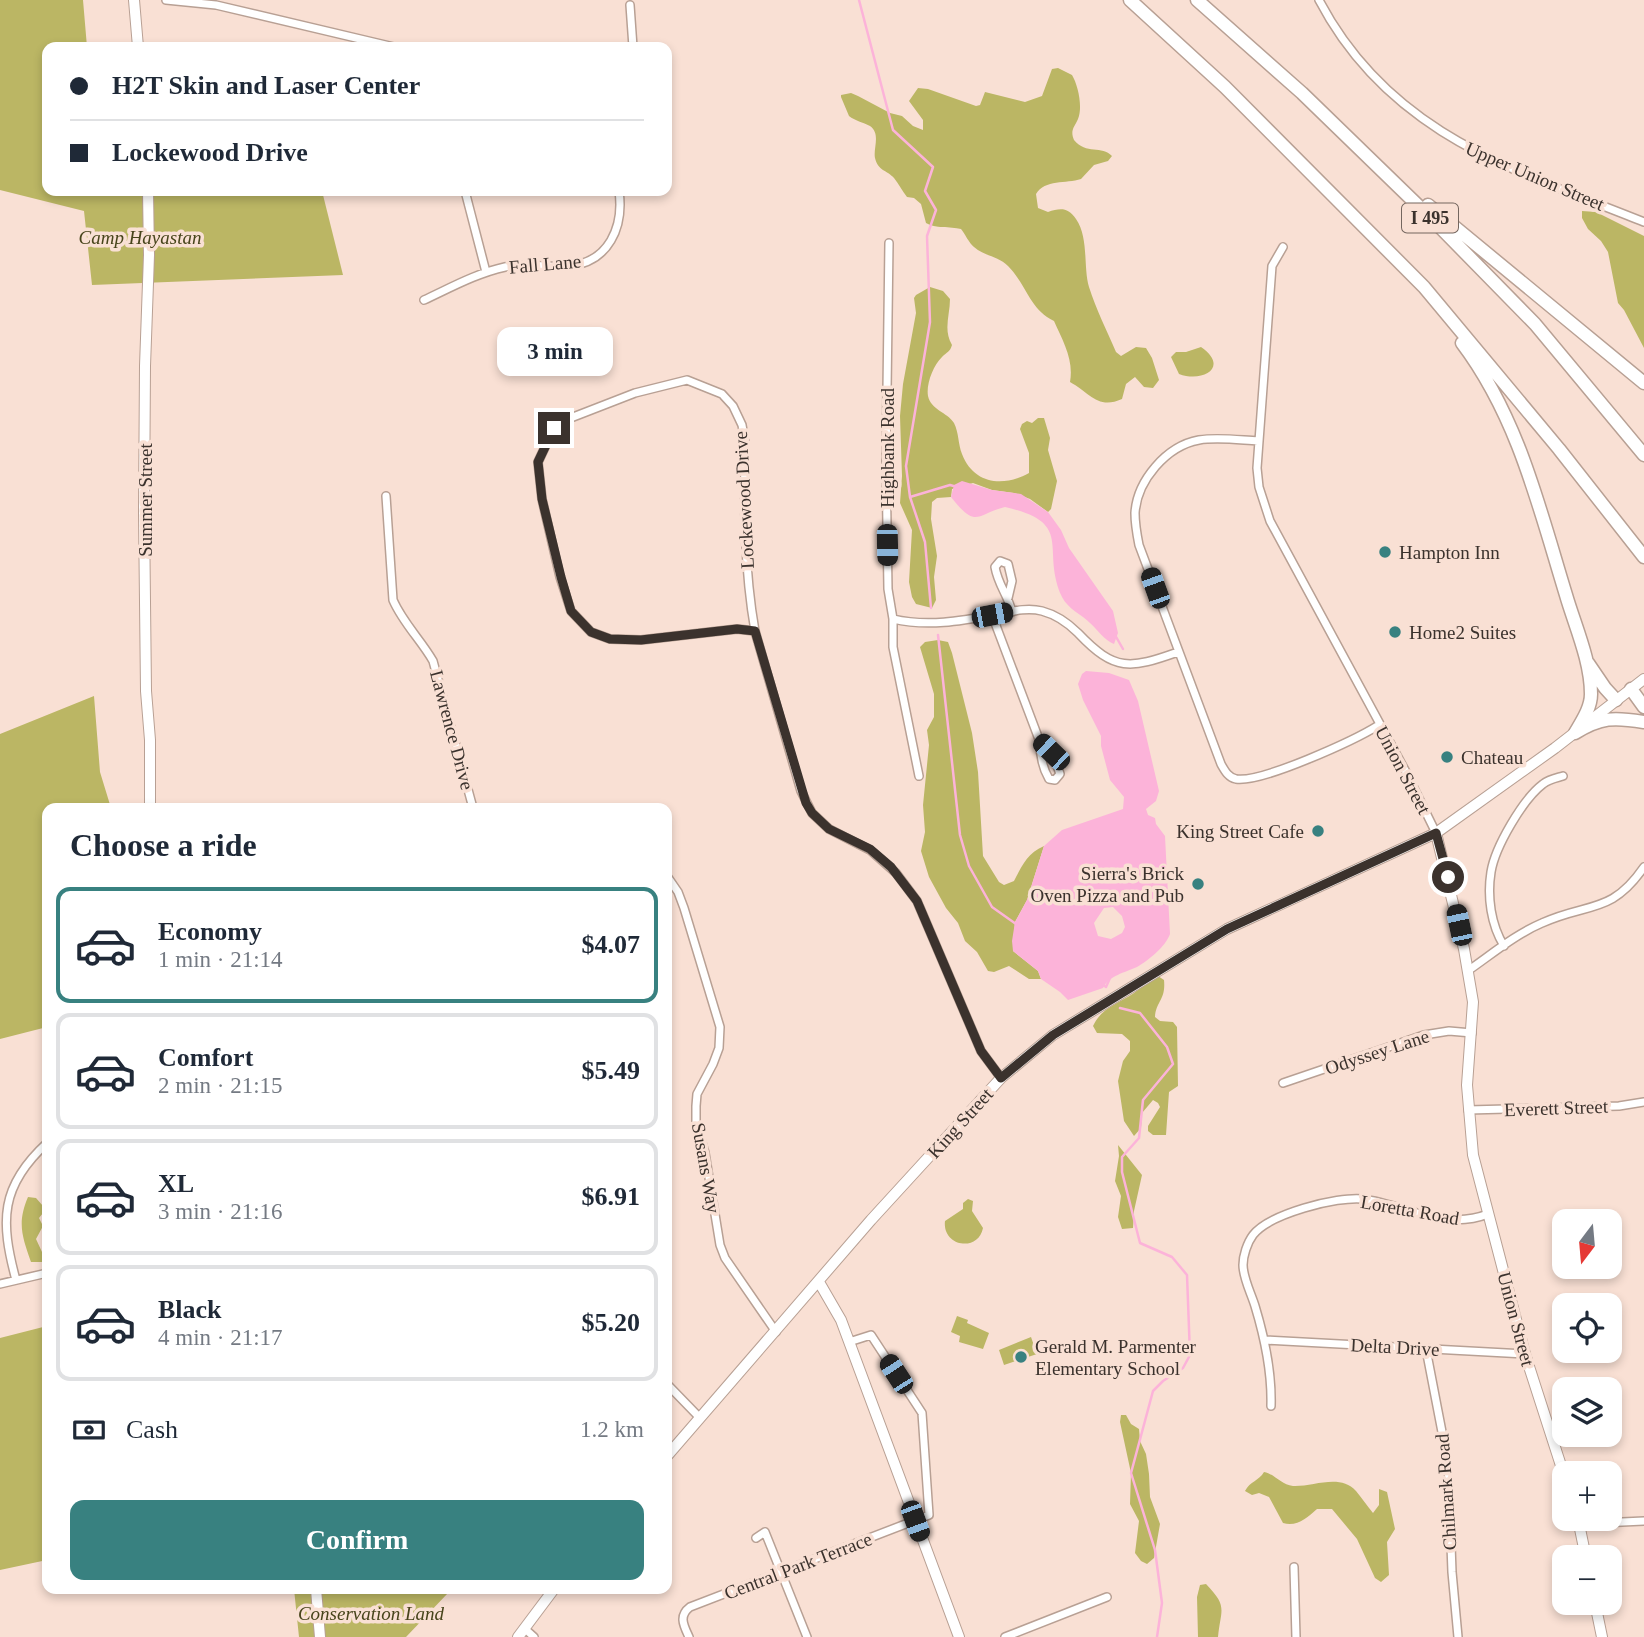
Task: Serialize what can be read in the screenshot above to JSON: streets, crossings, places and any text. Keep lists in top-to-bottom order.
{
  "streets": {
    "highway": ["I 495"],
    "main road": ["Summer Street", "Union Street", "King Street"],
    "street": [
      "Upper Union Street",
      "Fall Lane",
      "Highbank Road",
      "Lockewood Drive",
      "Lawrence Drive",
      "Odyssey Lane",
      "Everett Street",
      "Susans Way",
      "Loretta Road",
      "Delta Drive",
      "Chilmark Road",
      "Central Park Terrace"
    ]
  },
  "crossings": [
    ["Lockewood Drive", "King Street"],
    ["Union Street", "Odyssey Lane"],
    ["Union Street", "Everett Street"],
    ["Union Street", "King Street"],
    ["Union Street", "Loretta Road"],
    ["Union Street", "Delta Drive"],
    ["King Street", "Susans Way"],
    ["Loretta Road", "Delta Drive"],
    ["Delta Drive", "Chilmark Road"]
  ],
  "parks": ["Camp Hayastan", "Conservation Land"],
  "places": [
    "Hampton Inn",
    "Home2 Suites",
    "Chateau",
    "King Street Cafe",
    "Sierra's Brick Oven Pizza and Pub",
    "Gerald M. Parmenter Elementary School"
  ],
  "north": "bottom",
  "page": {
    "banner": ["H2T Skin and Laser Center", "Lockewood Drive"],
    "bubble": "3 min",
    "heading": "Choose a ride",
    "list": [
      {
        "name": "Economy",
        "note": "1 min · 21:14",
        "value": "$4.07"
      },
      {
        "name": "Comfort",
        "note": "2 min · 21:15",
        "value": "$5.49"
      },
      {
        "name": "XL",
        "note": "3 min · 21:16",
        "value": "$6.91"
      },
      {
        "name": "Black",
        "note": "4 min · 21:17",
        "value": "$5.20"
      }
    ],
    "map_buttons": ["+", "−"],
    "pay": ["Cash", "1.2 km"],
    "buttons": "Confirm"
  }
}
